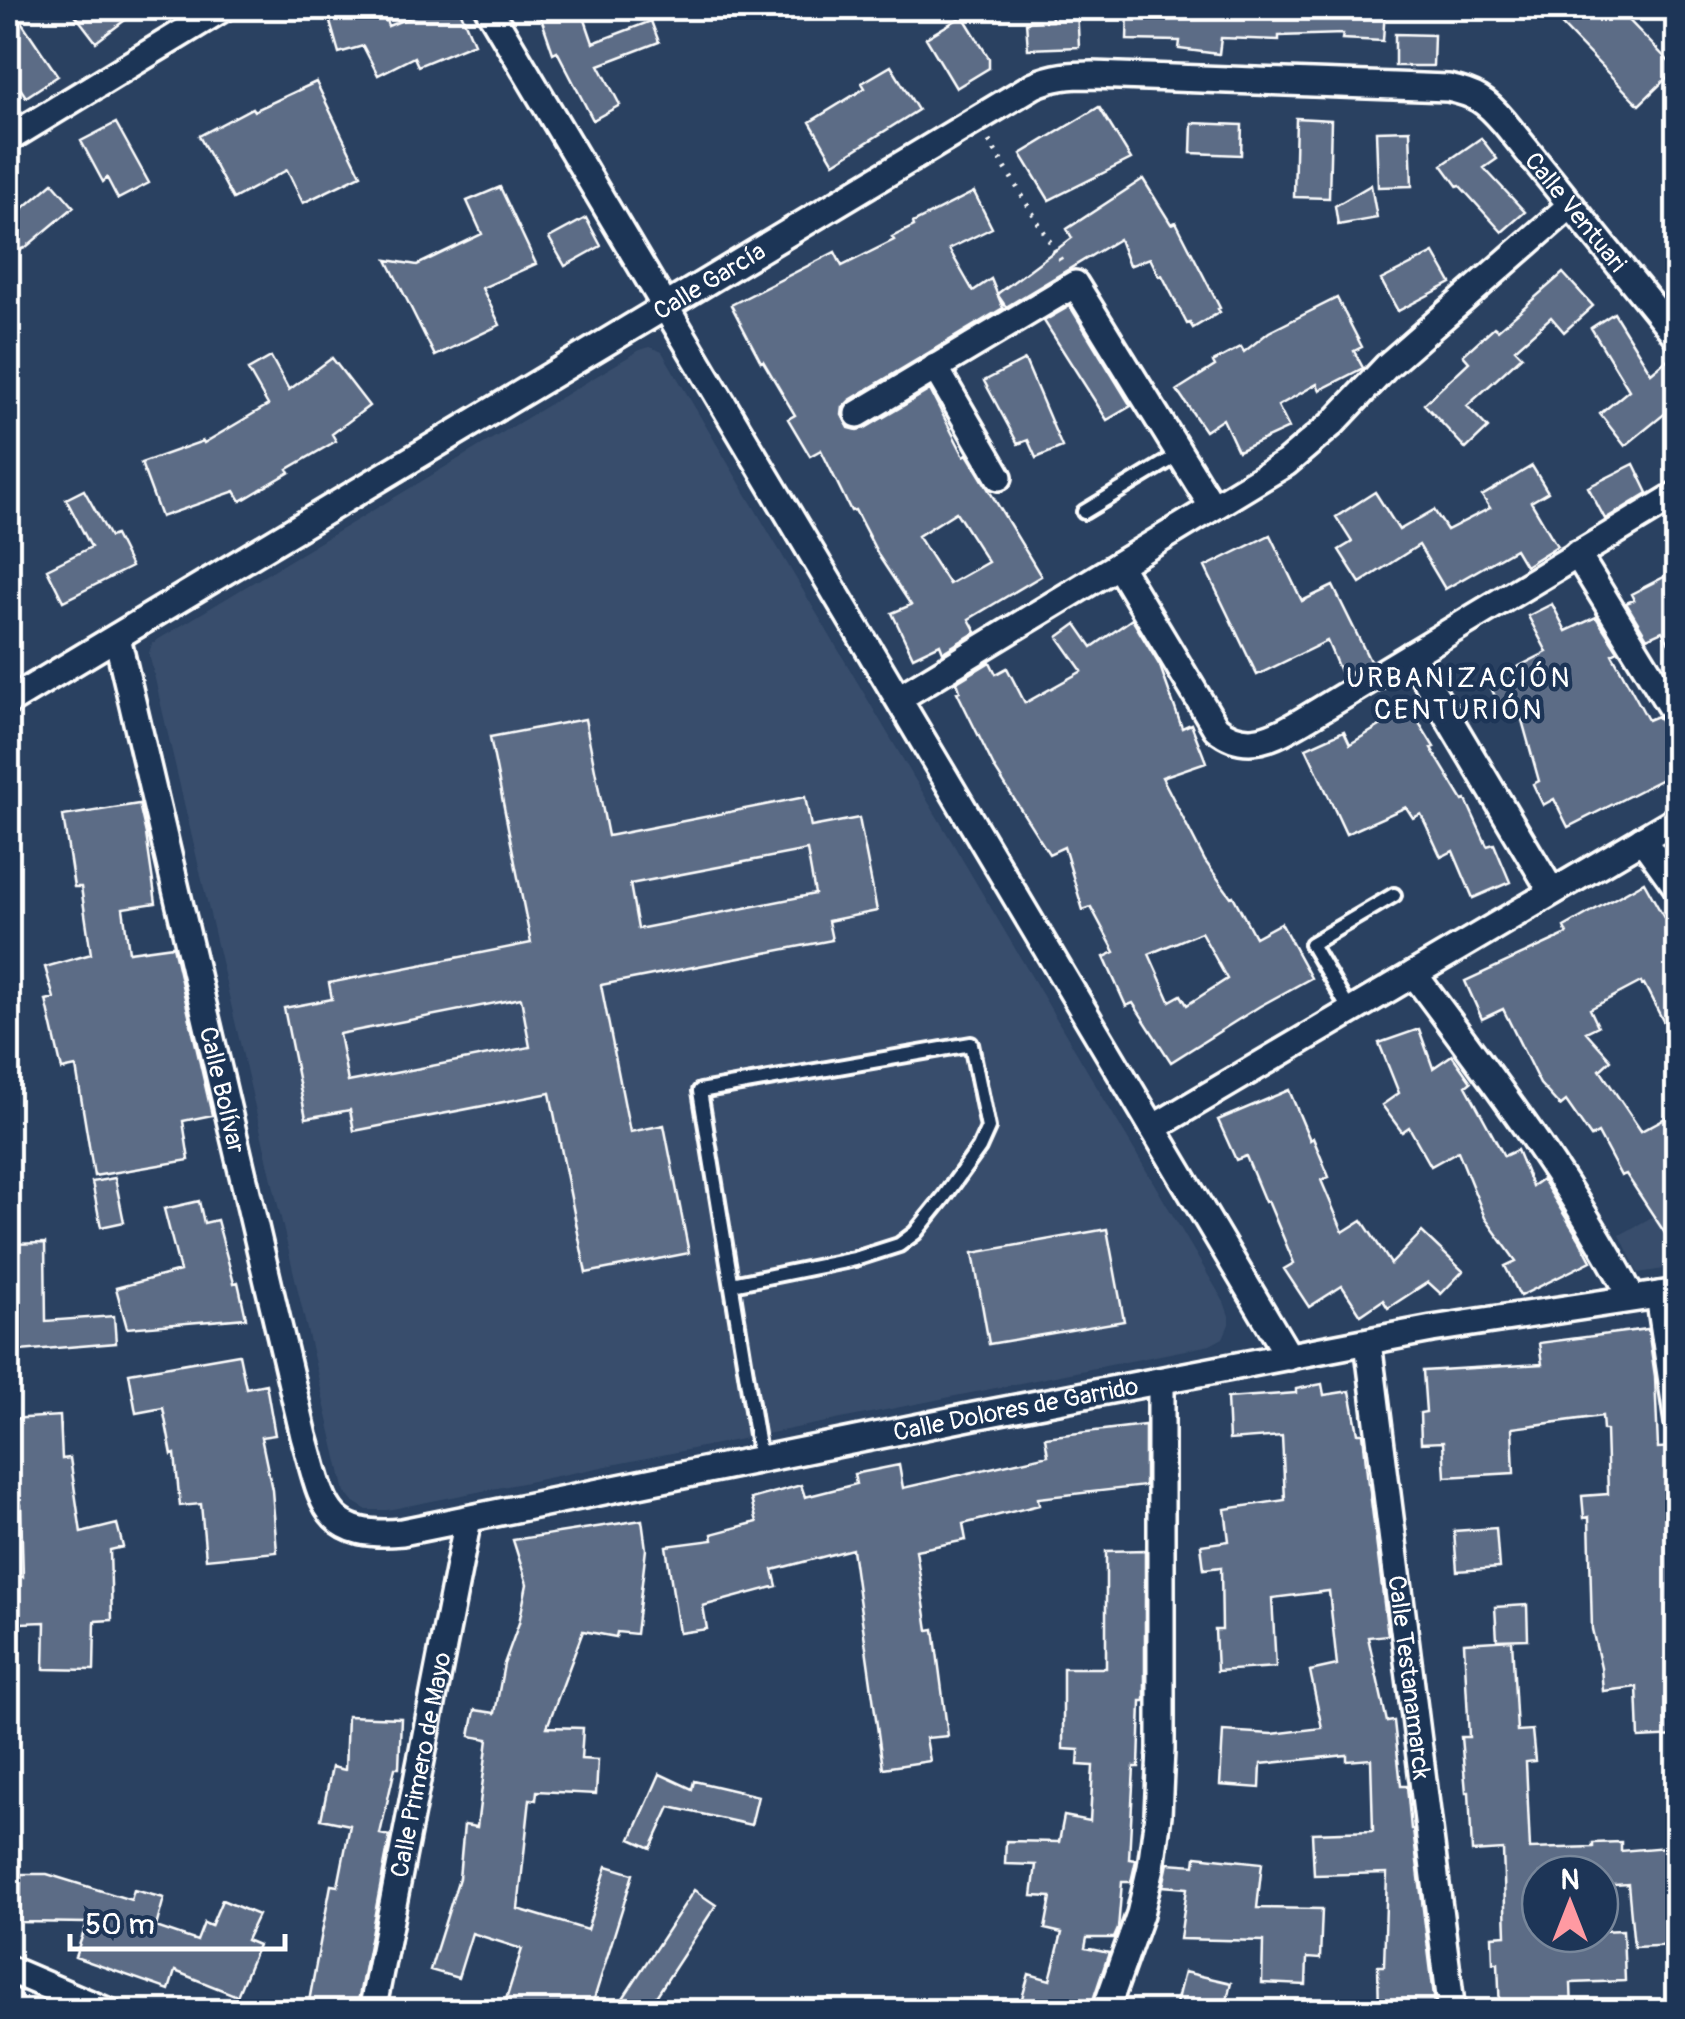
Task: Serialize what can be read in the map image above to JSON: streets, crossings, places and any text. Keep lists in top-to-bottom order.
{
  "streets": {
    "street": [
      "Calle Ventuari",
      "Calle García",
      "Calle Bolívar",
      "Calle Dolores de Garrido",
      "Calle Testanamarck",
      "Calle Primero de Mayo"
    ]
  },
  "crossings": [
    ["Calle Ventuari", "Calle García"],
    ["Calle García", "Calle Bolívar"],
    ["Calle Bolívar", "Calle Dolores de Garrido"],
    ["Calle Dolores de Garrido", "Calle Testanamarck"],
    ["Calle Dolores de Garrido", "Calle Primero de Mayo"]
  ],
  "districts": ["URBANIZACIÓN CENTURIÓN"],
  "scale_bar": "50 m",
  "north": "top"
}
